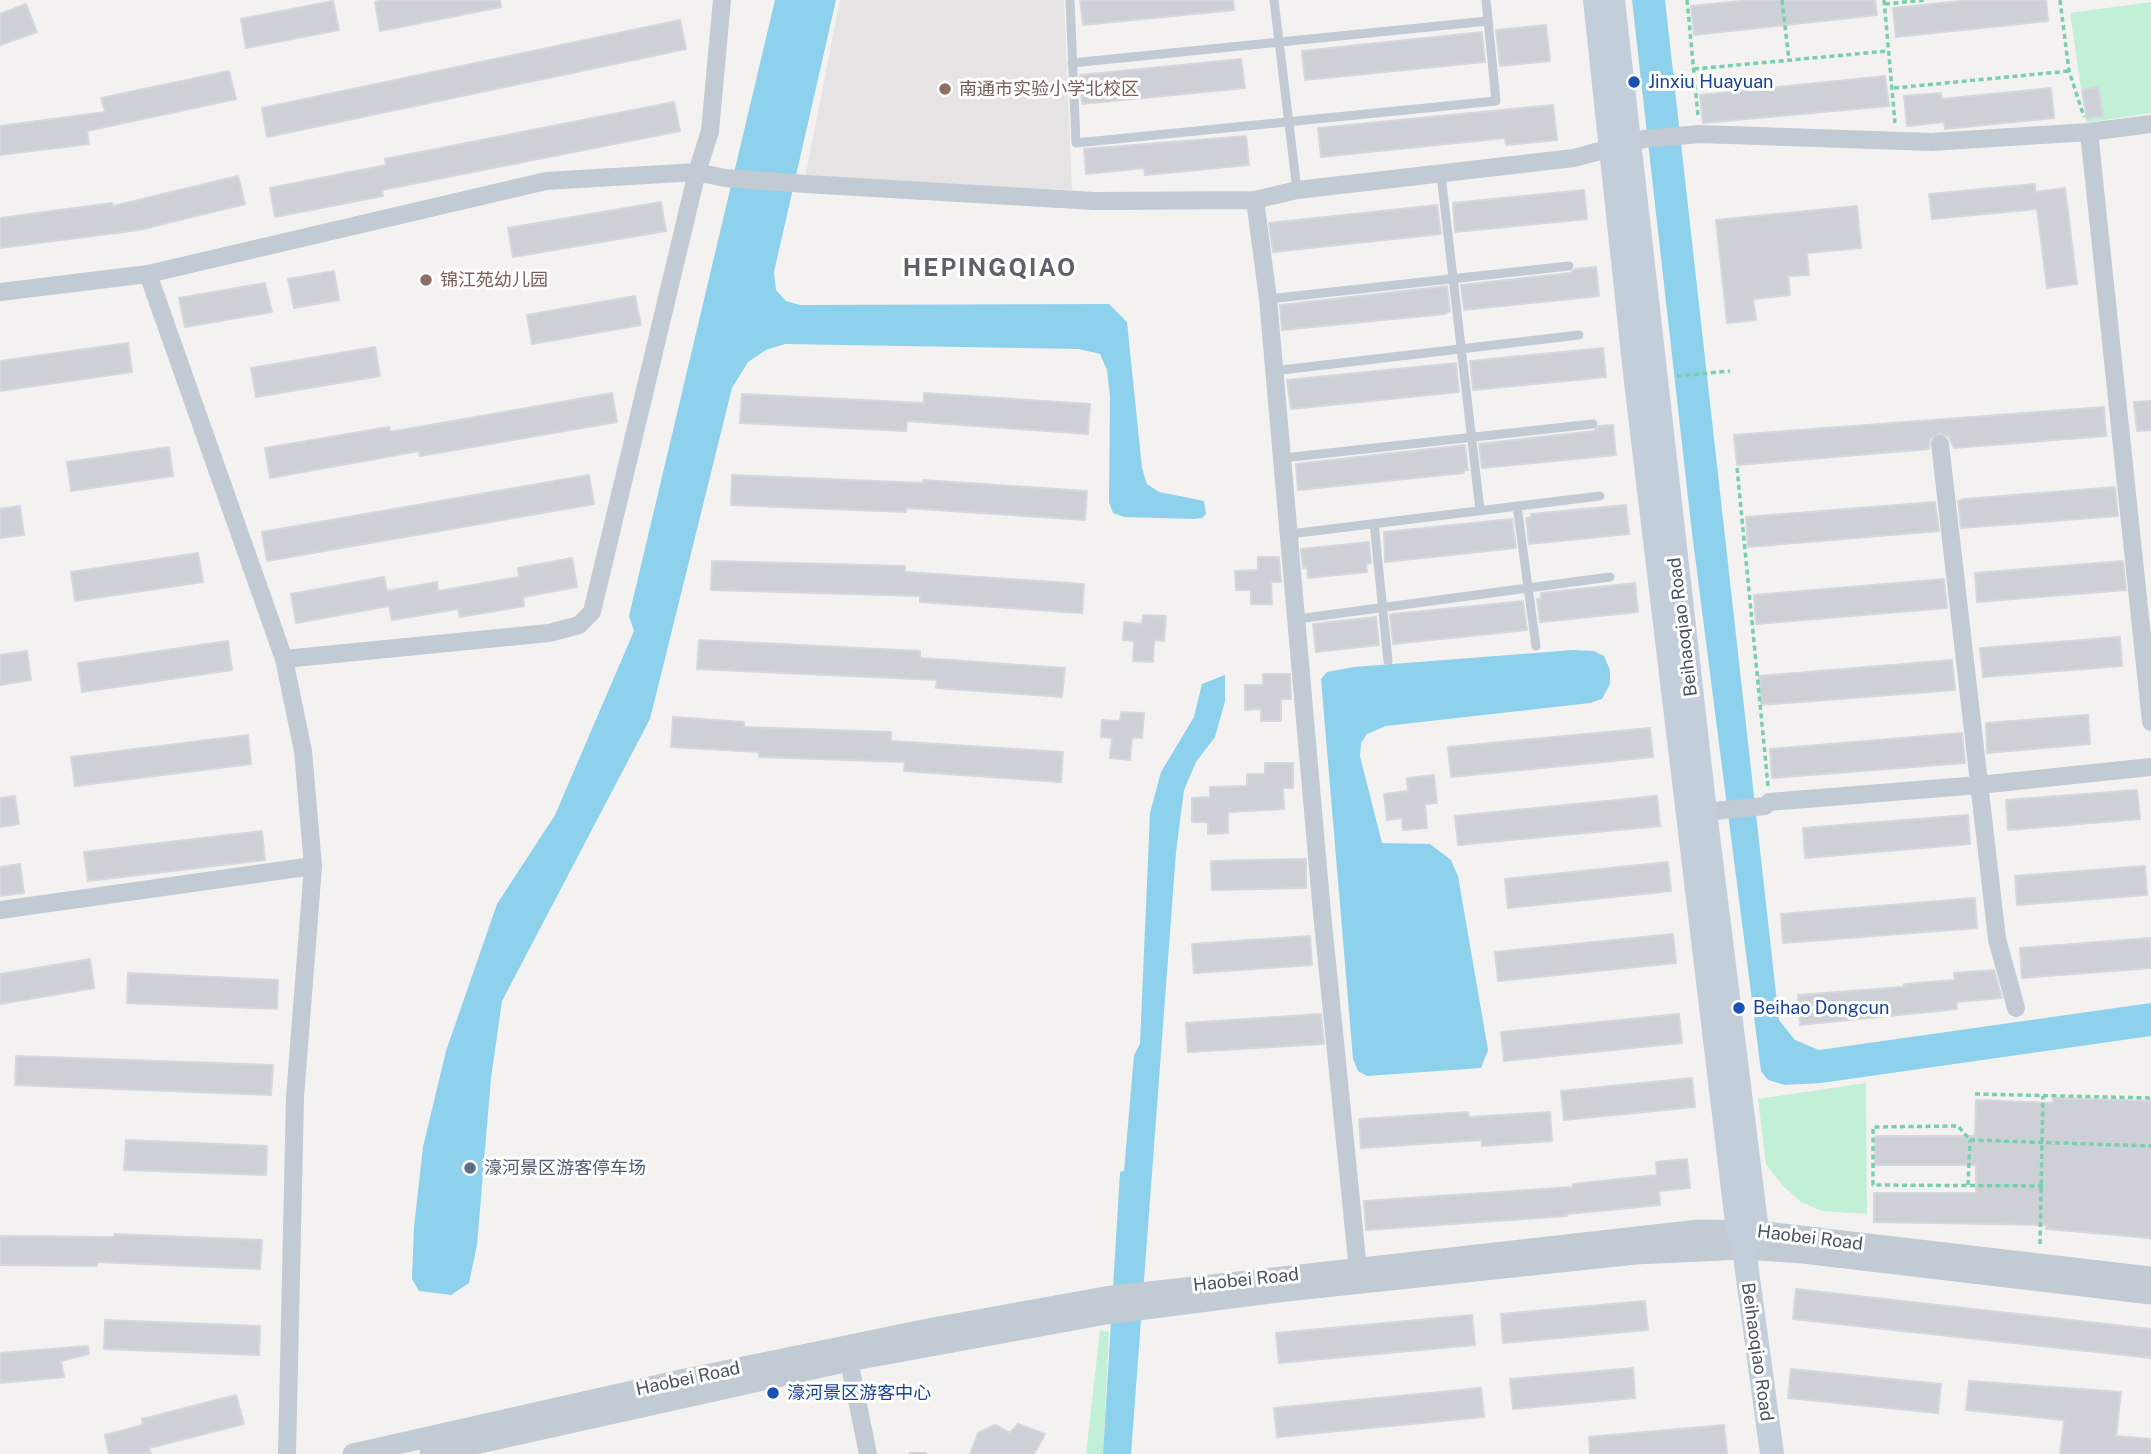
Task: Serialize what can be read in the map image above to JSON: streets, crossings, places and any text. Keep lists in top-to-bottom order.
{
  "streets": {
    "main road": ["Beihaoqiao Road"],
    "street": ["Haobei Road"]
  },
  "crossings": [
    ["Beihaoqiao Road", "Haobei Road"]
  ],
  "districts": ["HEPINGQIAO"],
  "places": [
    "Jinxiu Huayuan",
    "南通市实验小学北校区",
    "锦江苑幼儿园",
    "Beihao Dongcun",
    "濠河景区游客停车场",
    "濠河景区游客中心"
  ]
}
